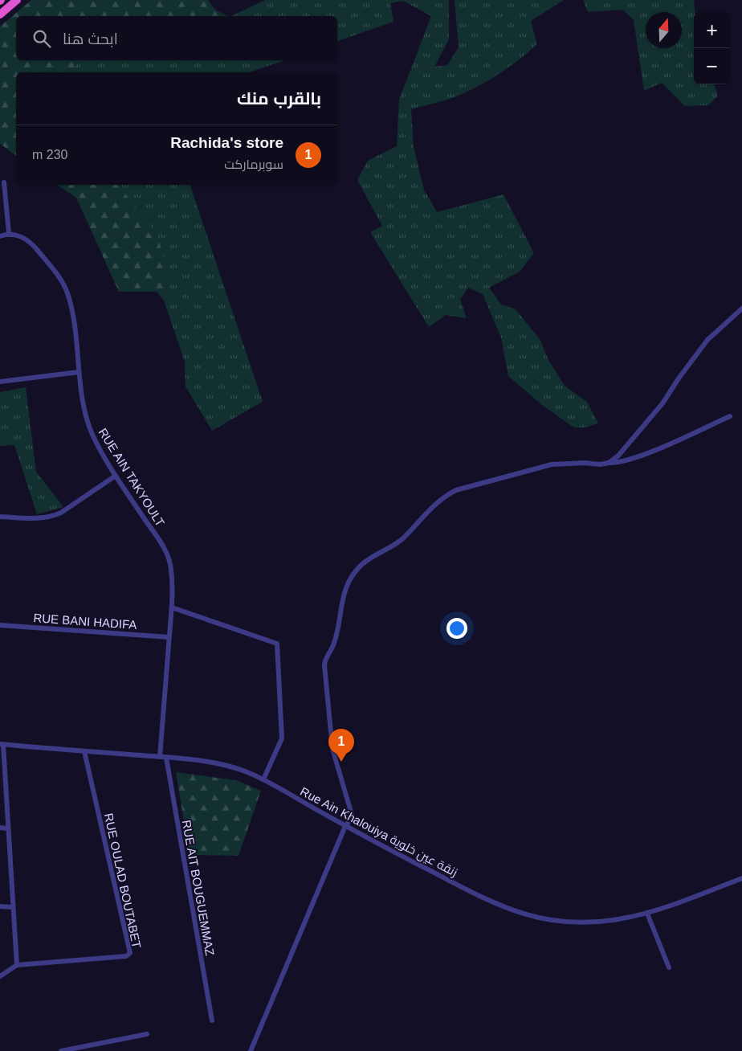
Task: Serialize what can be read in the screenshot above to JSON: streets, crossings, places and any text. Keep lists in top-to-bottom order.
{
  "streets": {
    "street": [
      "RUE AIN TAKYOULT",
      "RUE BANI HADIFA",
      "Rue Ain Khalouiya زنقة عين خلوية",
      "RUE OULAD BOUTABET",
      "RUE AIT BOUGUEMMAZ"
    ]
  },
  "crossings": [
    ["RUE AIN TAKYOULT", "RUE BANI HADIFA"],
    ["RUE AIN TAKYOULT", "Rue Ain Khalouiya زنقة عين خلوية"],
    ["RUE AIN TAKYOULT", "RUE AIT BOUGUEMMAZ"],
    ["Rue Ain Khalouiya زنقة عين خلوية", "RUE OULAD BOUTABET"],
    ["Rue Ain Khalouiya زنقة عين خلوية", "RUE AIT BOUGUEMMAZ"]
  ],
  "north": "top",
  "page": {
    "map_buttons": ["+", "−"],
    "search": "ابحث هنا",
    "heading": "بالقرب منك",
    "list": [
      {
        "mark": "1",
        "name": "Rachida's store",
        "note": "سوبرماركت",
        "value": "230 m"
      }
    ],
    "pins": "1"
  }
}
